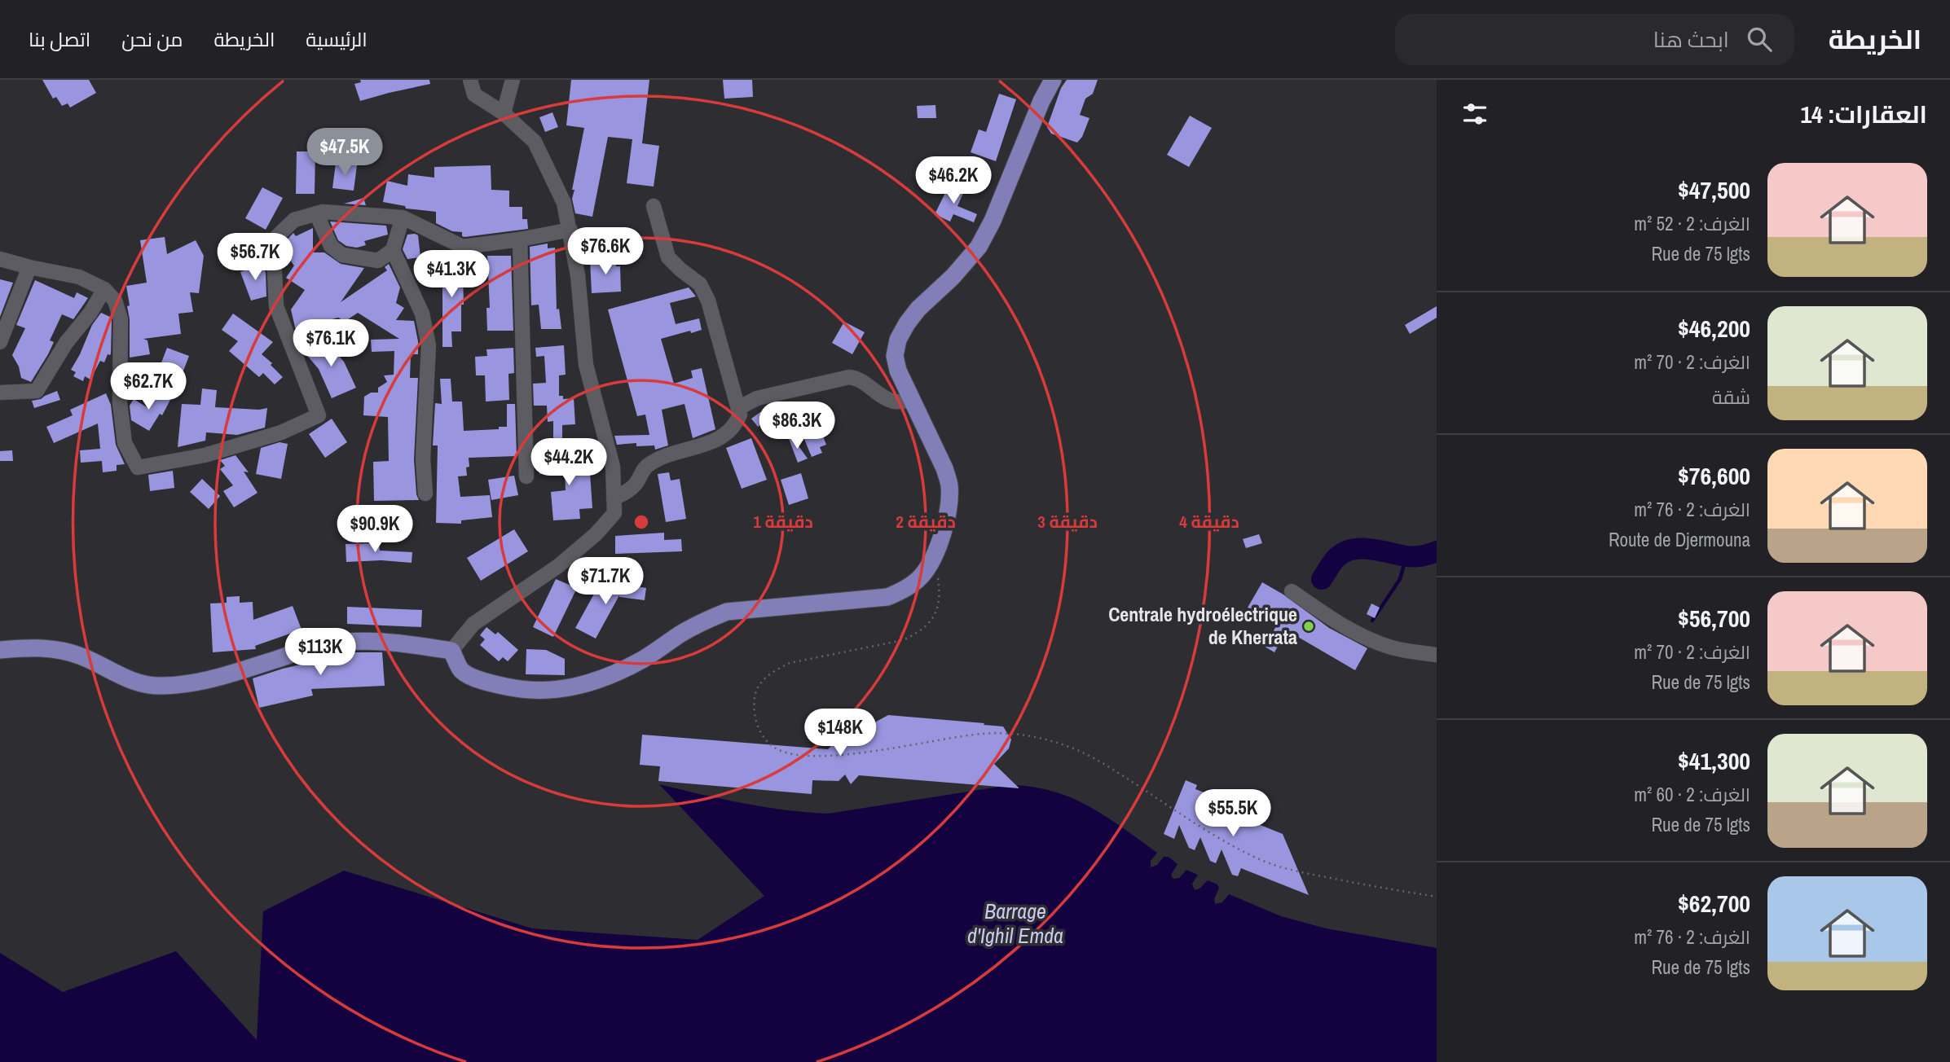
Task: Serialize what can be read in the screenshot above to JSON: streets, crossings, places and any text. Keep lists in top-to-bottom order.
{
  "water": ["Barrage d'Ighil Emda"],
  "places": ["Centrale hydroélectrique de Kherrata"],
  "page": {
    "header": "الخريطة",
    "search": "ابحث هنا",
    "nav": [
      "الرئيسية",
      "الخريطة",
      "من نحن",
      "اتصل بنا"
    ],
    "heading": "العقارات: 14",
    "price": [
      "$47.5K",
      "$46.2K",
      "$76.6K",
      "$56.7K",
      "$41.3K",
      "$76.1K",
      "$62.7K",
      "$86.3K",
      "$44.2K",
      "$90.9K",
      "$71.7K",
      "$113K",
      "$148K",
      "$55.5K"
    ],
    "list": [
      {
        "name": "$47,500",
        "note": "الغرف: 2 · 52 m² · Rue de 75 lgts"
      },
      {
        "name": "$46,200",
        "note": "الغرف: 2 · 70 m² · شقة"
      },
      {
        "name": "$76,600",
        "note": "الغرف: 2 · 76 m² · Route de Djermouna"
      },
      {
        "name": "$56,700",
        "note": "الغرف: 2 · 70 m² · Rue de 75 lgts"
      },
      {
        "name": "$41,300",
        "note": "الغرف: 2 · 60 m² · Rue de 75 lgts"
      },
      {
        "name": "$62,700",
        "note": "الغرف: 2 · 76 m² · Rue de 75 lgts"
      }
    ]
  },
  "rings": [
    "1 دقيقة",
    "2 دقيقة",
    "3 دقيقة",
    "4 دقيقة"
  ]
}
